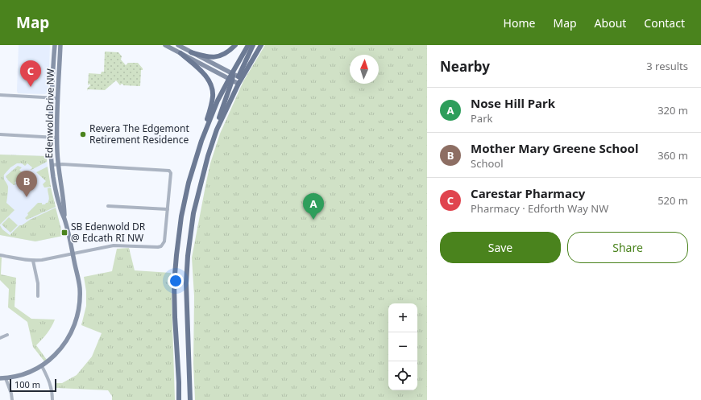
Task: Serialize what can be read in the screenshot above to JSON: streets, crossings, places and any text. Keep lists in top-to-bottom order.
{
  "streets": {
    "street": ["Edenwold Drive NW"]
  },
  "places": {
    "other": ["Revera The Edgemont Retirement Residence"],
    "transit": ["SB Edenwold DR @ Edcath RI NW"]
  },
  "scale_bar": "100 m",
  "north": "top",
  "page": {
    "header": "Map",
    "nav": [
      "Home",
      "Map",
      "About",
      "Contact"
    ],
    "heading": ["Nearby", "3 results"],
    "pins": ["C", "B", "A"],
    "list": [
      {
        "mark": "A",
        "name": "Nose Hill Park",
        "note": "Park",
        "value": "320 m"
      },
      {
        "mark": "B",
        "name": "Mother Mary Greene School",
        "note": "School",
        "value": "360 m"
      },
      {
        "mark": "C",
        "name": "Carestar Pharmacy",
        "note": "Pharmacy · Edforth Way NW",
        "value": "520 m"
      }
    ],
    "buttons": ["Save", "Share"],
    "map_buttons": ["+", "−"],
    "scale": "100 m"
  }
}
